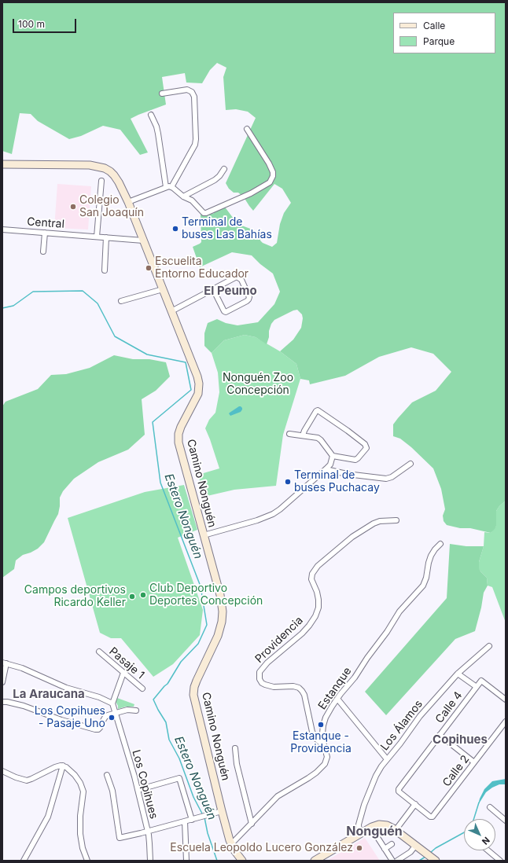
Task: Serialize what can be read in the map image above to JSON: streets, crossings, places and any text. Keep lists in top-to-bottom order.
{
  "streets": {
    "main road": ["Camino Nonguén"],
    "street": [
      "Central",
      "Providencia",
      "Pasaje 1",
      "Estanque",
      "Calle 4",
      "Los Álamos",
      "Calle 2",
      "Los Copihues"
    ]
  },
  "crossings": [
    ["Central", "Camino Nonguén"],
    ["Camino Nonguén", "Estanque"],
    ["Providencia", "Estanque"],
    ["Calle 4", "Calle 2"]
  ],
  "districts": [
    "El Peumo",
    "La Araucana",
    "Copihues",
    "Nonguén"
  ],
  "water": ["Estero Nonguén"],
  "parks": ["Nonguén Zoo Concepción"],
  "places": [
    "Colegio San Joaquín",
    "Terminal de buses Las Bahías",
    "Escuelita Entorno Educador",
    "Terminal de buses Puchacay",
    "Club Deportivo Deportes Concepción",
    "Campos deportivos Ricardo Keller",
    "Los Copihues - Pasaje Uno",
    "Estanque - Providencia",
    "Escuela Leopoldo Lucero González"
  ],
  "legend": ["Calle", "Parque"],
  "scale_bar": "100 m",
  "north": "bottom right"
}
